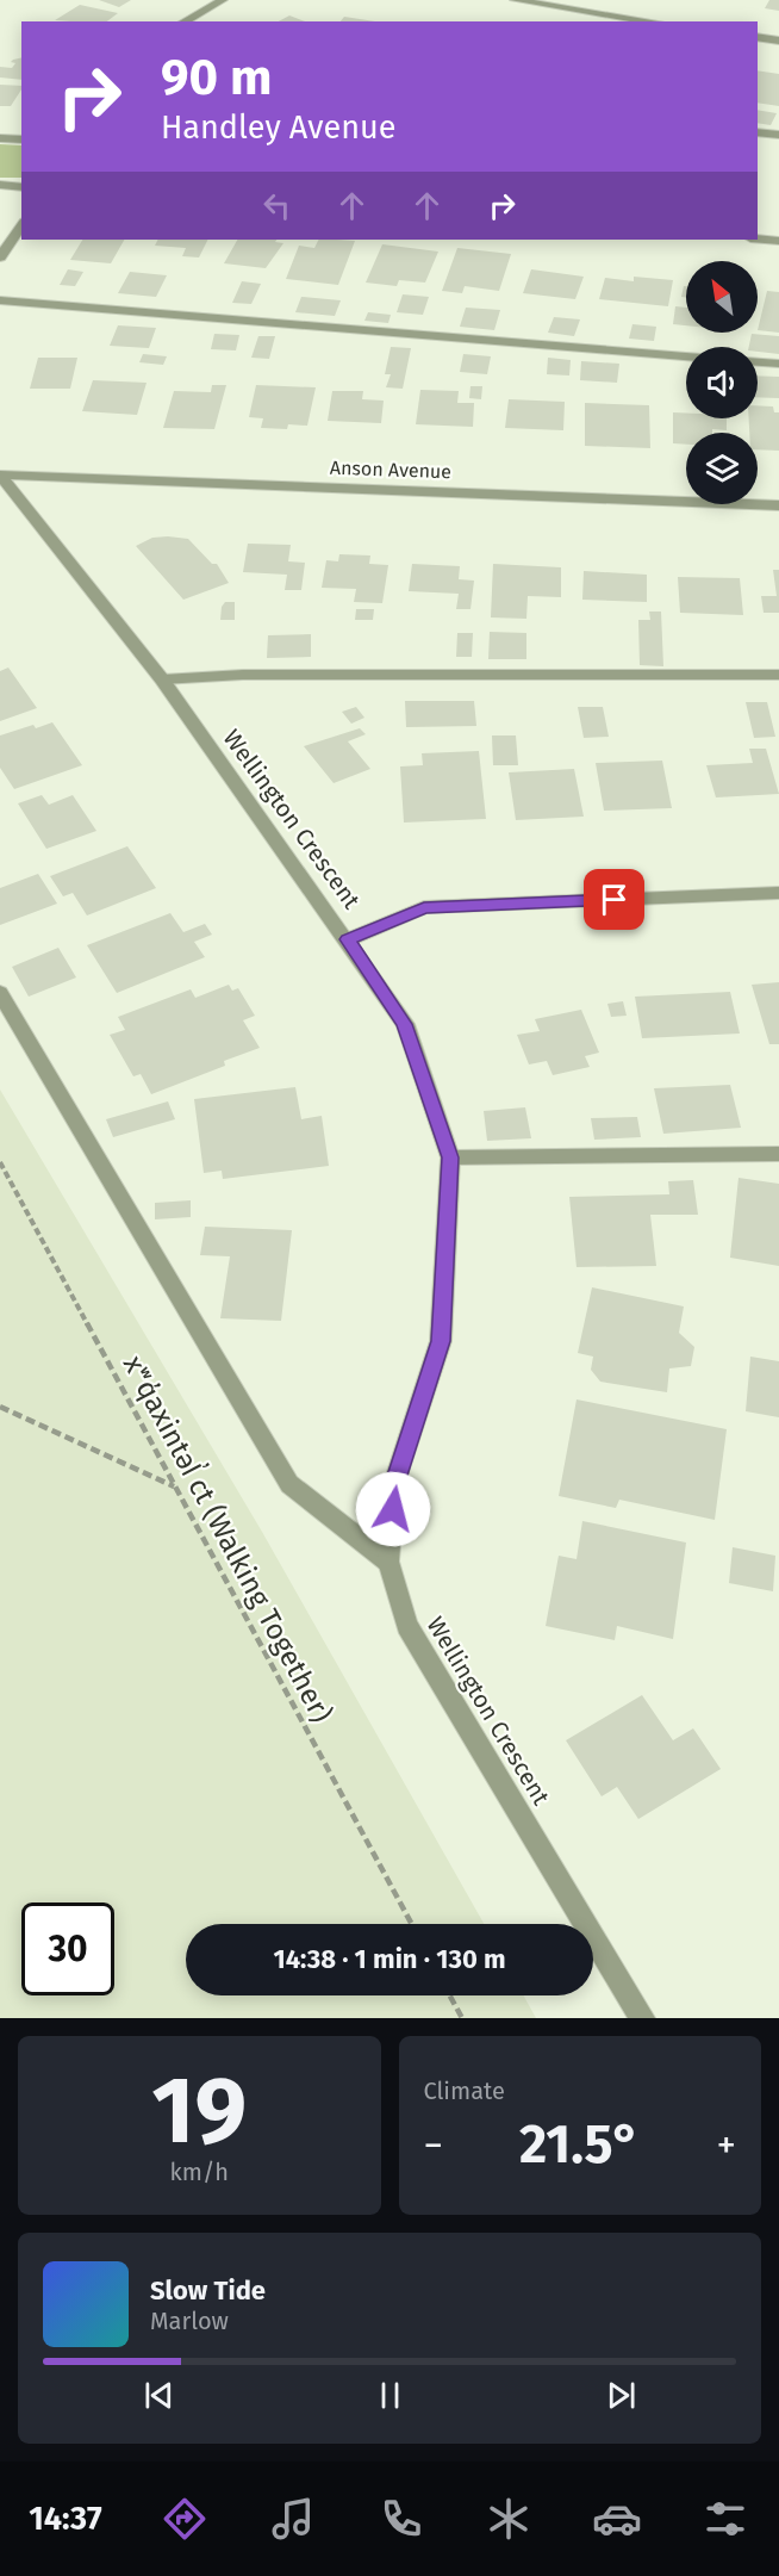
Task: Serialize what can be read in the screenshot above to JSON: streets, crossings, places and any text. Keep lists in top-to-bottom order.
{
  "streets": {
    "street": ["Anson Avenue", "Wellington Crescent"],
    "path": ["xʷq̓axintəl̕ ct (Walking Together)"]
  },
  "crossings": [
    ["Anson Avenue", "Wellington Crescent"]
  ],
  "north": "top left",
  "page": {
    "turn": ["90 m", "Handley Avenue"],
    "limit": "30",
    "trip": "14:38 · 1 min · 130 m",
    "tile": [
      ["19", "km/h"],
      "Climate"
    ],
    "heat": ["−", "21.5°", "+"],
    "song": ["Slow Tide", "Marlow"],
    "tabs": "14:37"
  }
}
